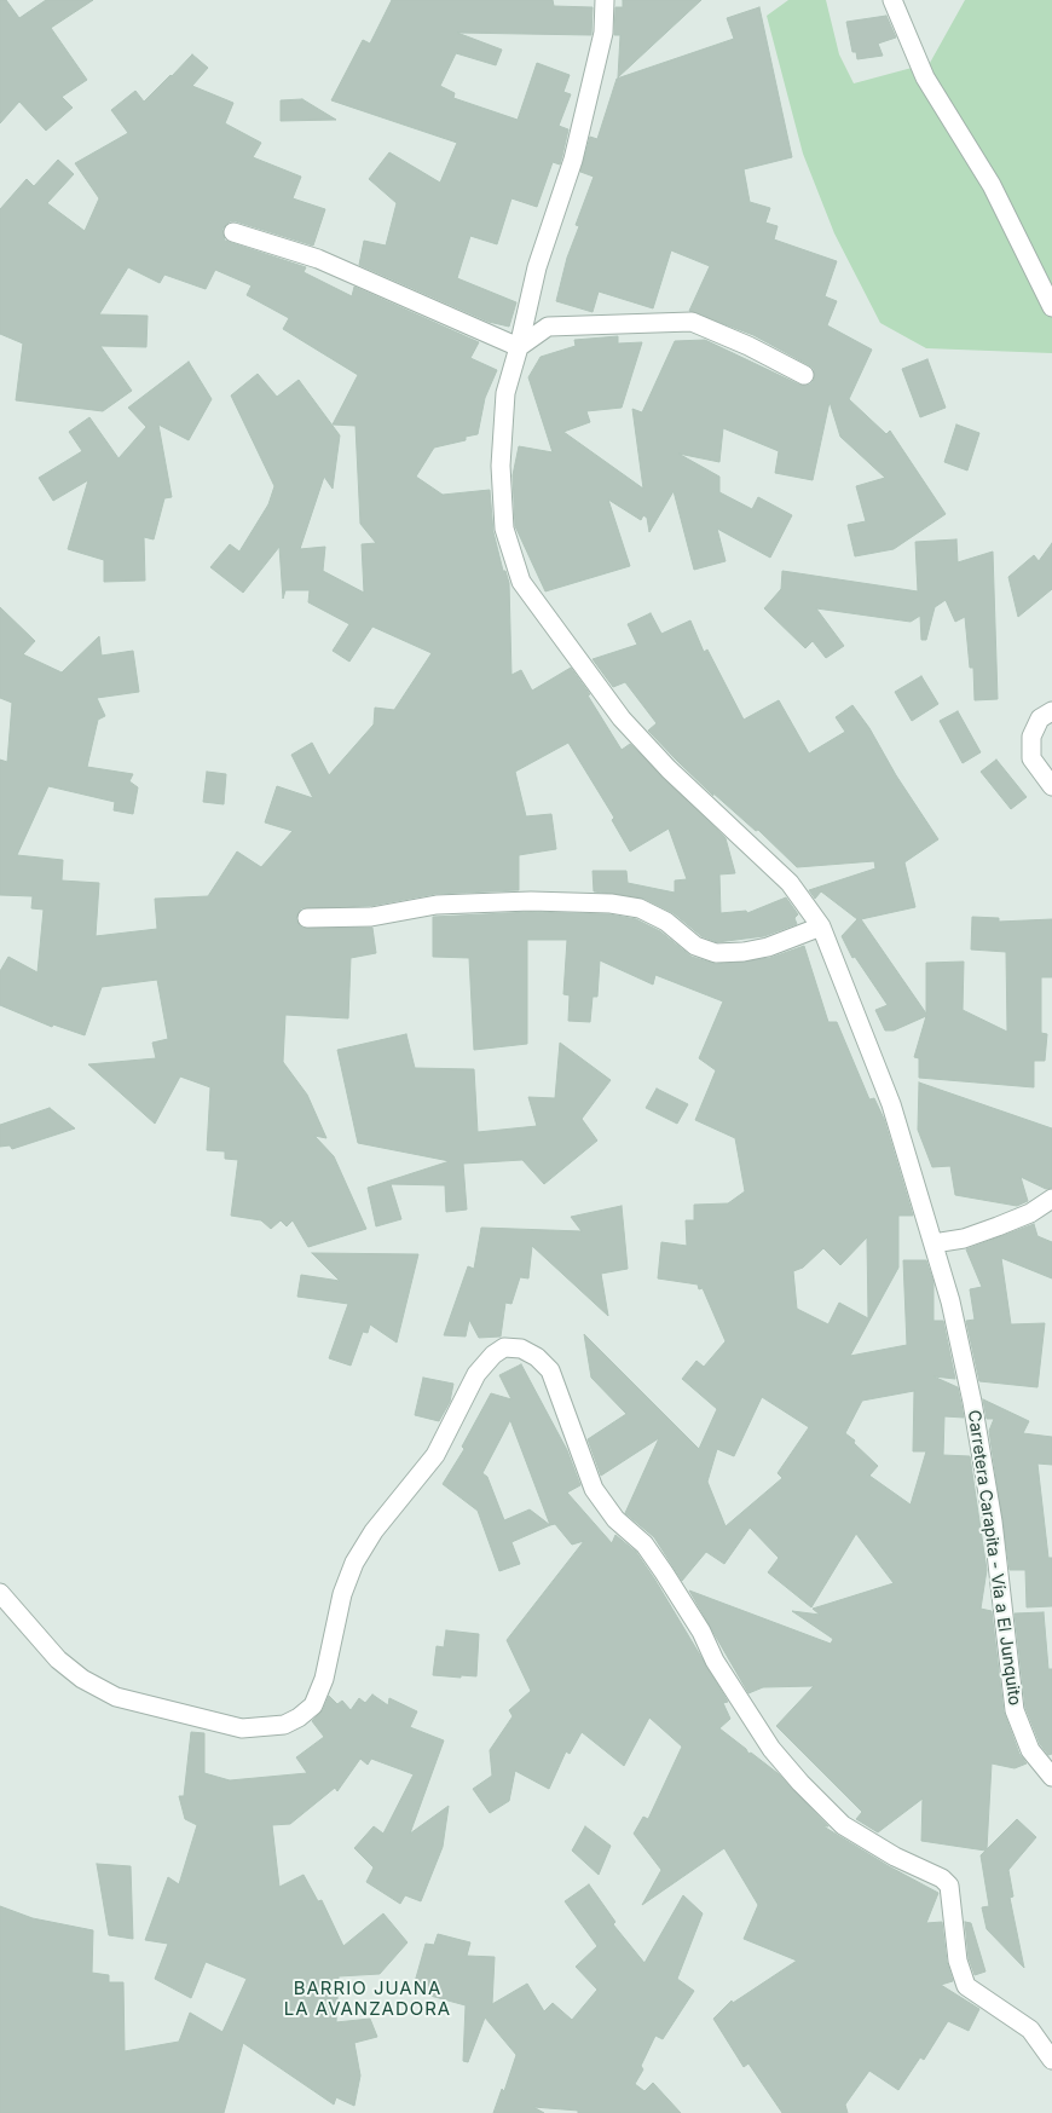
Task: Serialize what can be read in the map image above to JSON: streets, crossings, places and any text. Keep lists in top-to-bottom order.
{
  "streets": {
    "street": ["Carretera Carapita - Vía a El Junquito"]
  },
  "districts": ["BARRIO JUANA LA AVANZADORA"]
}
